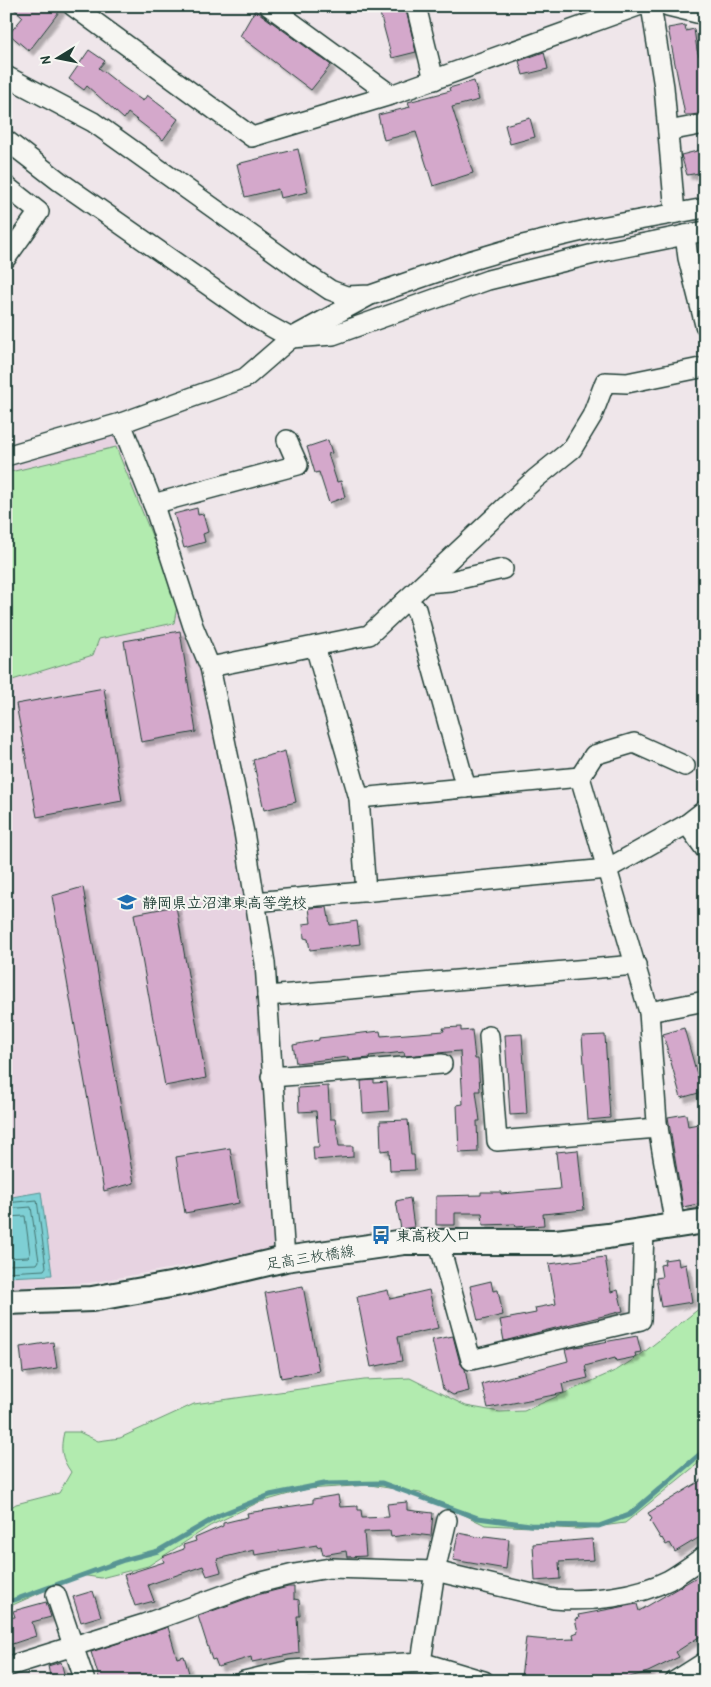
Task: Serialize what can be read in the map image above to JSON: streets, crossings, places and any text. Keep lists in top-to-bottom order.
{
  "streets": {
    "main road": ["足高三枚橋線"]
  },
  "places": {
    "school or university": ["静岡県立沼津東高等学校"],
    "bus stop": ["東高校入口"]
  },
  "north": "left"
}
